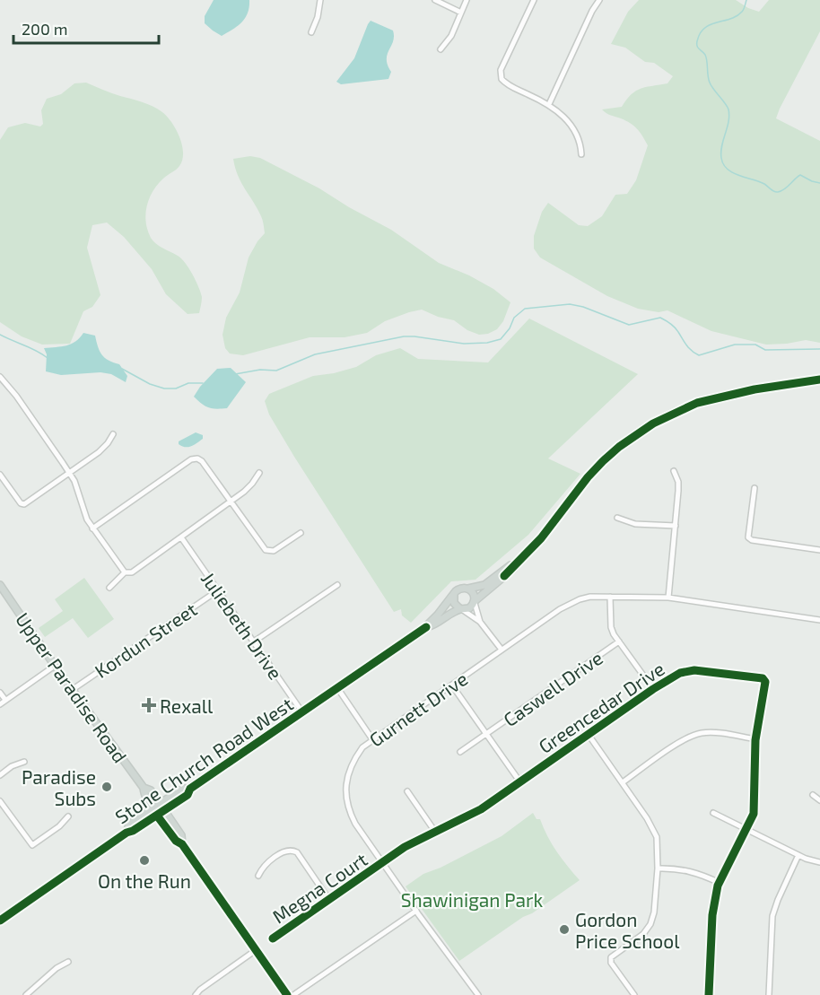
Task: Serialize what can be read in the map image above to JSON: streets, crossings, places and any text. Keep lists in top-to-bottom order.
{
  "streets": {
    "main road": ["Upper Paradise Road", "Stone Church Road West"],
    "street": [
      "Juliebeth Drive",
      "Kordun Street",
      "Caswell Drive",
      "Greencedar Drive",
      "Gurnett Drive",
      "Megna Court"
    ]
  },
  "crossings": [
    ["Juliebeth Drive", "Kordun Street"],
    ["Juliebeth Drive", "Stone Church Road West"],
    ["Kordun Street", "Upper Paradise Road"],
    ["Upper Paradise Road", "Stone Church Road West"],
    ["Greencedar Drive", "Gurnett Drive"],
    ["Greencedar Drive", "Megna Court"],
    ["Gurnett Drive", "Megna Court"]
  ],
  "parks": ["Shawinigan Park"],
  "places": {
    "health": ["Rexall"],
    "other": ["Paradise Subs", "On the Run", "Gordon Price School"]
  },
  "scale_bar": "200 m"
}
